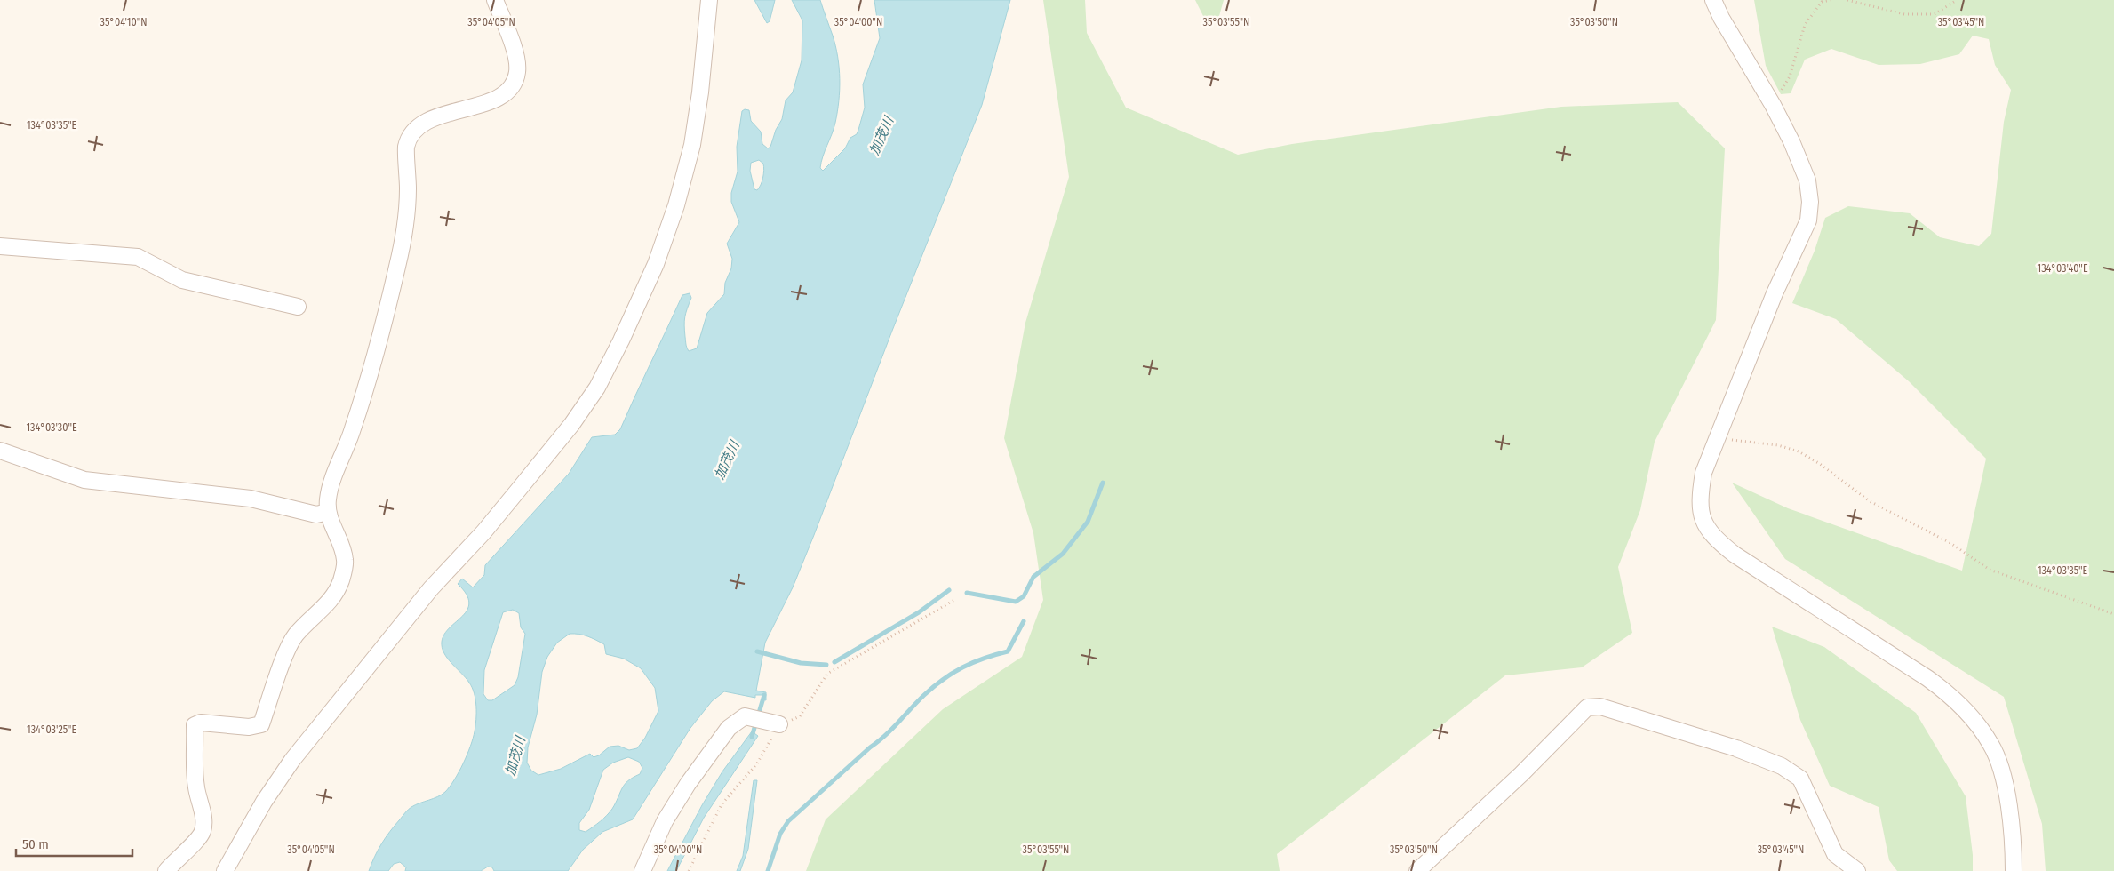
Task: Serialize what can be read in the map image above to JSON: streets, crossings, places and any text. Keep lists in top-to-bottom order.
{
  "water": ["加茂川"],
  "scale_bar": "50 m",
  "coordinates": [
    "35°04'10\"N",
    "35°04'05\"N",
    "35°04'00\"N",
    "35°03'55\"N",
    "35°03'50\"N",
    "35°03'45\"N",
    "134°03'35\"E",
    "134°03'40\"E",
    "134°03'30\"E",
    "134°03'25\"E"
  ]
}
